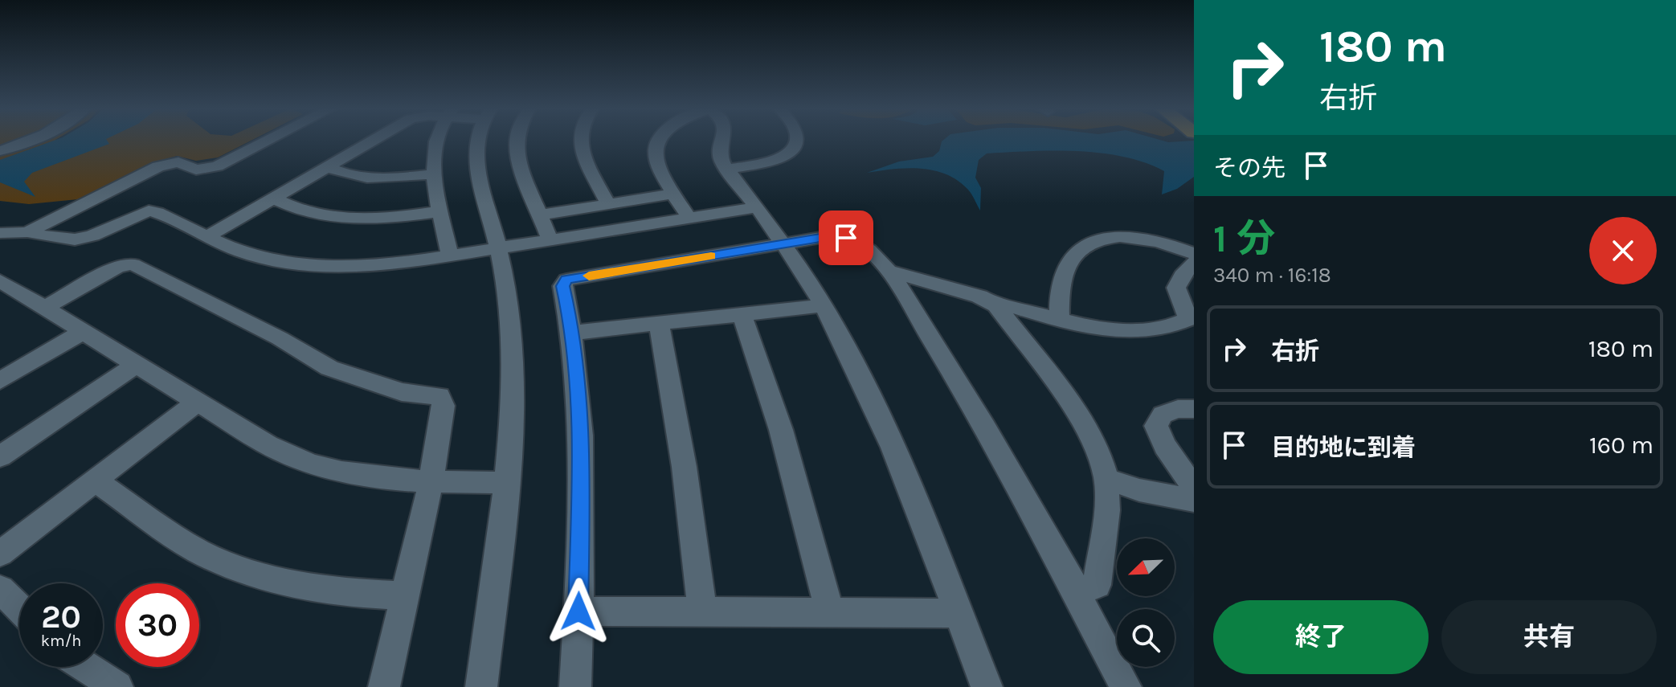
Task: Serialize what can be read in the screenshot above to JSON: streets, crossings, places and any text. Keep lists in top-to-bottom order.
{
  "north": "bottom left",
  "page": {
    "turn": ["180 m", "右折"],
    "then": "その先",
    "heading": ["1 分", "340 m · 16:18"],
    "list": [
      {
        "name": "右折",
        "value": "180 m"
      },
      {
        "name": "目的地に到着",
        "value": "160 m"
      }
    ],
    "speed": "20 km/h",
    "limit": "30",
    "buttons": ["終了", "共有"]
  }
}
